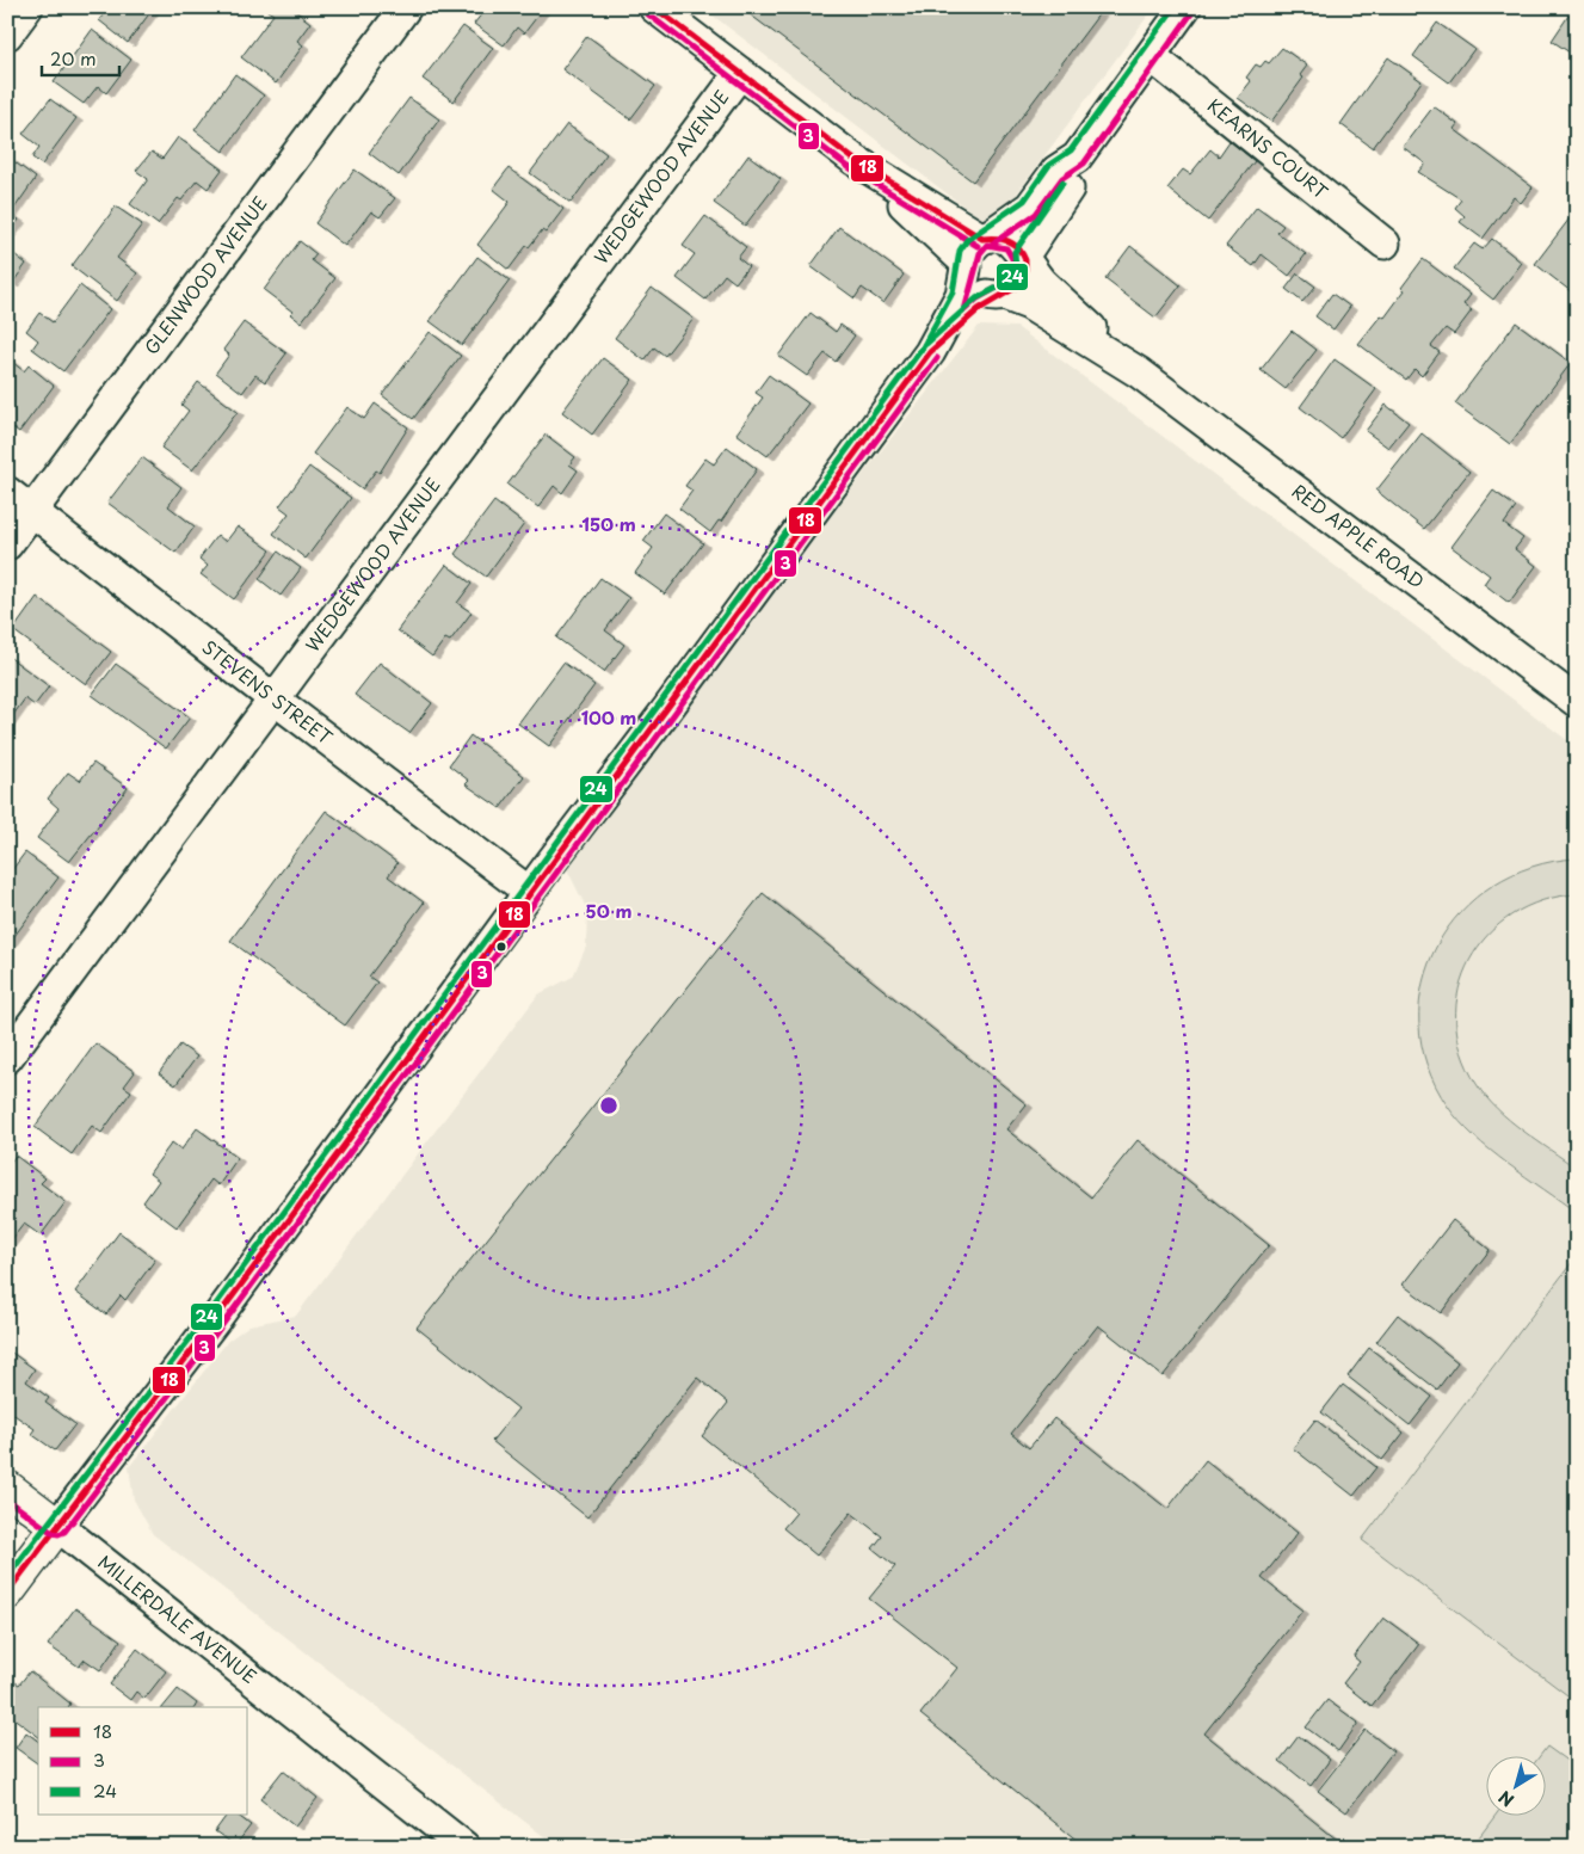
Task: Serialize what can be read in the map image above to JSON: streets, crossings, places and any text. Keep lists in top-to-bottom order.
{
  "streets": {
    "street": [
      "KEARNS COURT",
      "WEDGEWOOD AVENUE",
      "GLENWOOD AVENUE",
      "RED APPLE ROAD",
      "STEVENS STREET",
      "MILLERDALE AVENUE"
    ]
  },
  "crossings": [
    ["WEDGEWOOD AVENUE", "STEVENS STREET"],
    ["GLENWOOD AVENUE", "STEVENS STREET"]
  ],
  "lines": ["transit line 18", "transit line 24", "transit line 3"],
  "legend": ["18", "3", "24"],
  "scale_bar": "20 m",
  "north": "bottom left",
  "rings": ["150 m", "100 m", "50 m"]
}
